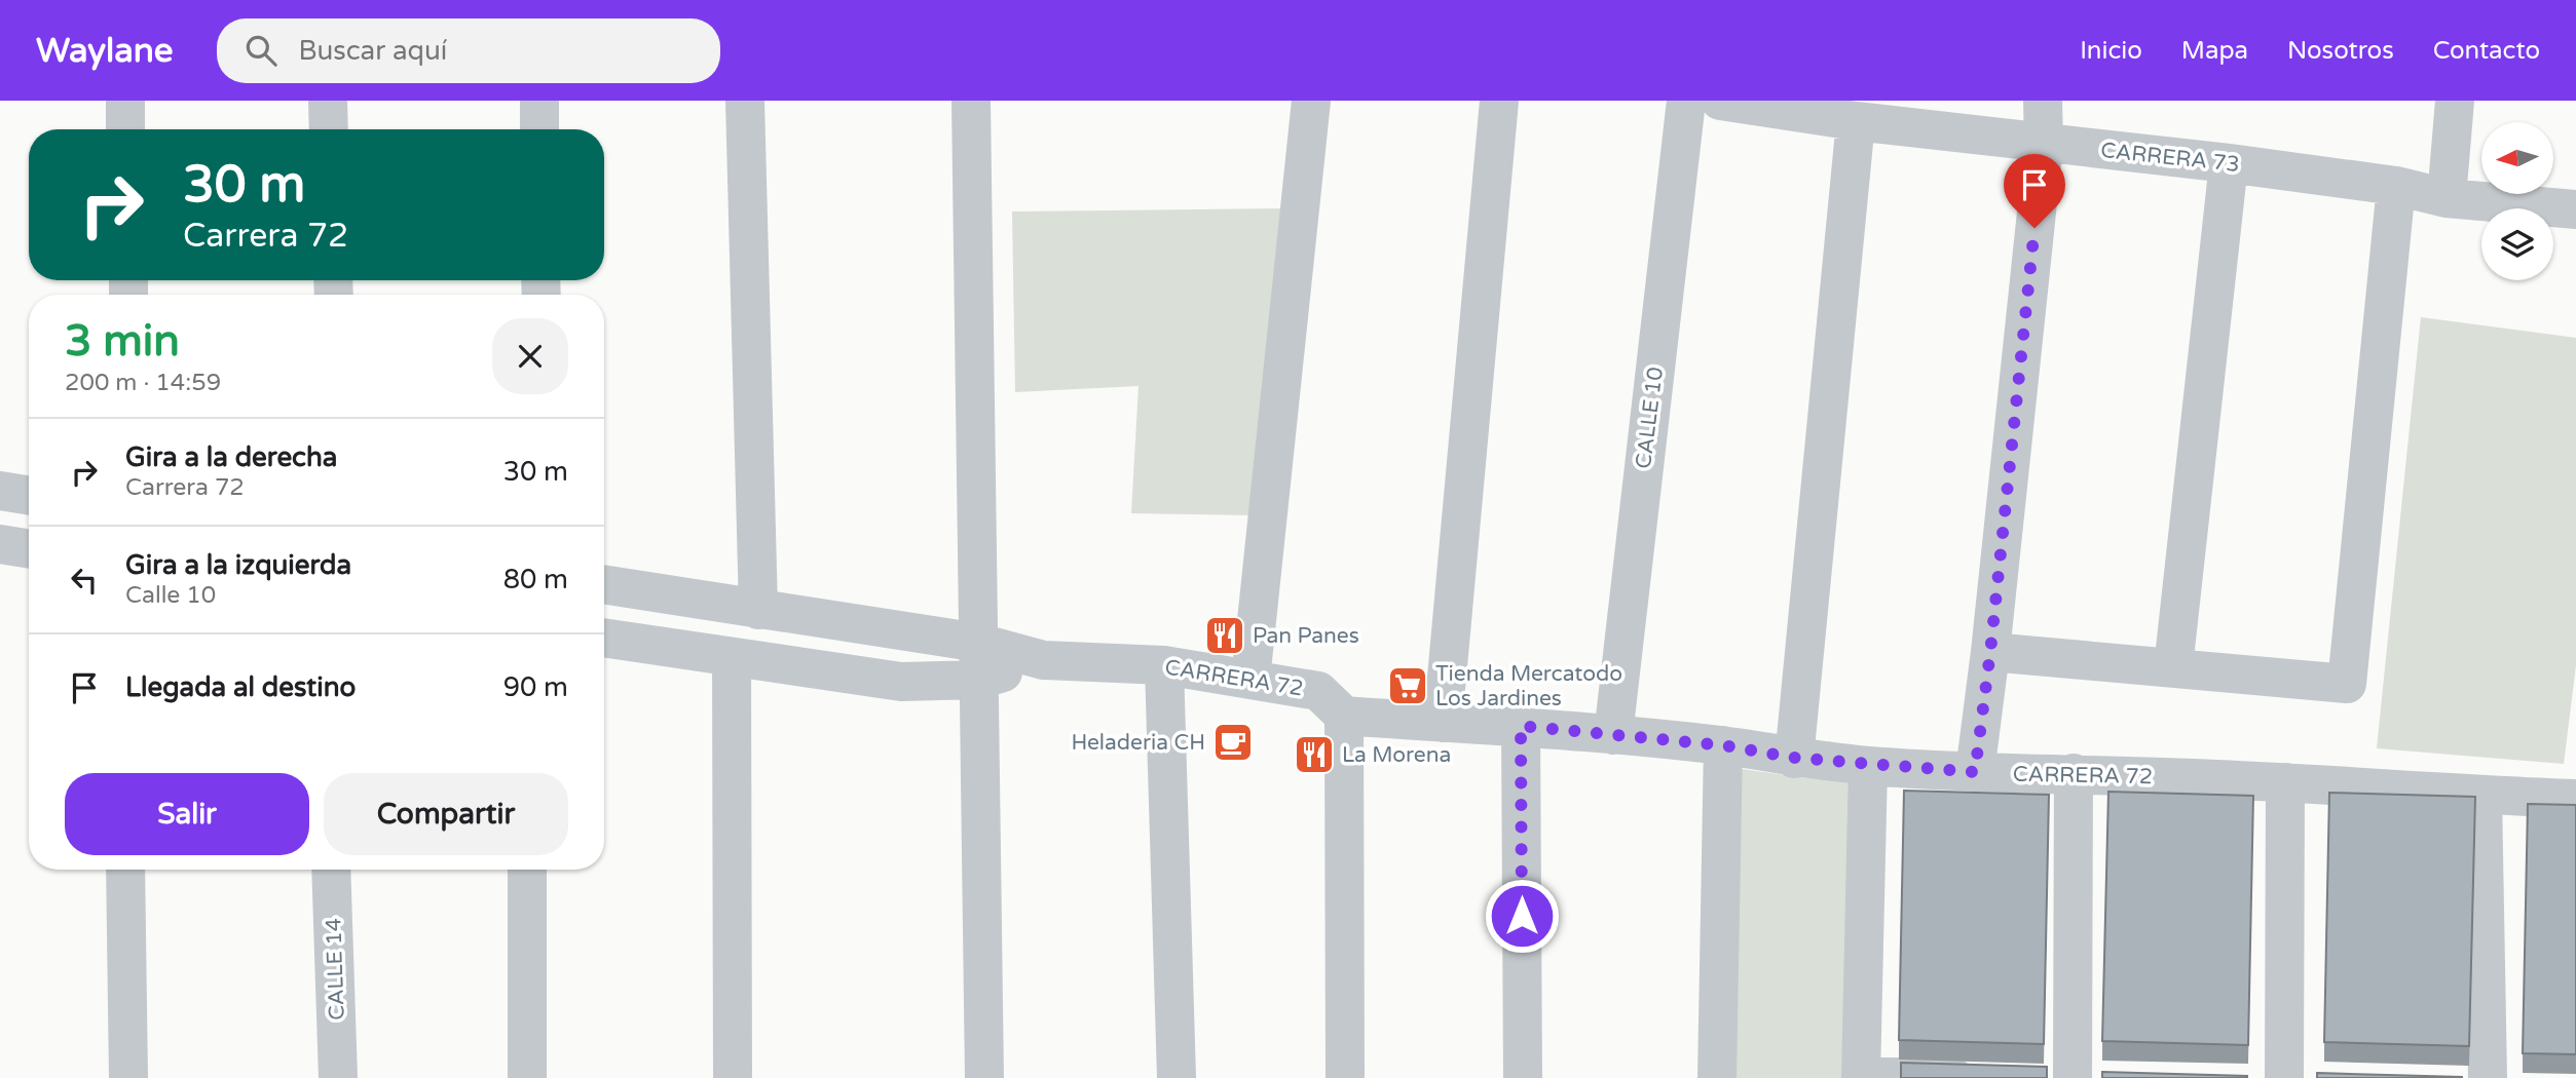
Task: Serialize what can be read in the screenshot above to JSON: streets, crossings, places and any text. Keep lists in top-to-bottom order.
{
  "streets": {
    "street": [
      "CARRERA 73",
      "CALLE 10",
      "CARRERA 72",
      "CALLE 14"
    ]
  },
  "crossings": [
    ["CALLE 10", "CARRERA 72"]
  ],
  "places": {
    "restaurant": ["Pan Panes", "La Morena"],
    "supermarket": ["Tienda Mercatodo Los Jardines"],
    "cafe": ["Heladeria CH"]
  },
  "north": "left",
  "page": {
    "header": "Waylane",
    "search": "Buscar aquí",
    "nav": [
      "Inicio",
      "Mapa",
      "Nosotros",
      "Contacto"
    ],
    "turn": ["30 m", "Carrera 72"],
    "heading": ["3 min", "200 m · 14:59"],
    "list": [
      {
        "name": "Gira a la derecha",
        "note": "Carrera 72",
        "value": "30 m"
      },
      {
        "name": "Gira a la izquierda",
        "note": "Calle 10",
        "value": "80 m"
      },
      {
        "name": "Llegada al destino",
        "value": "90 m"
      }
    ],
    "buttons": ["Salir", "Compartir"]
  }
}
